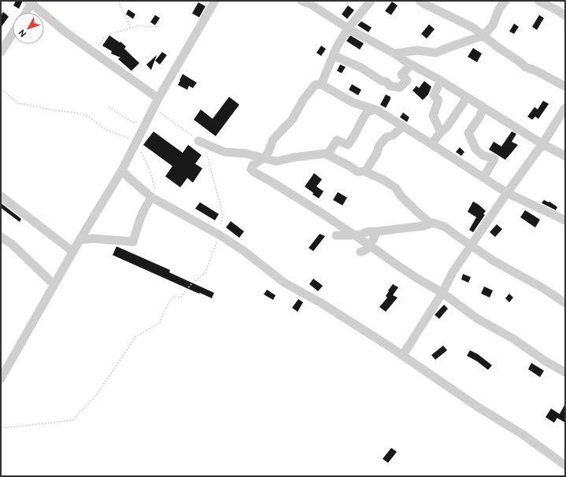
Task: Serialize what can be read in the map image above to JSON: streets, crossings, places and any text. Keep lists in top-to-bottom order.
{
  "north": "bottom left"
}
